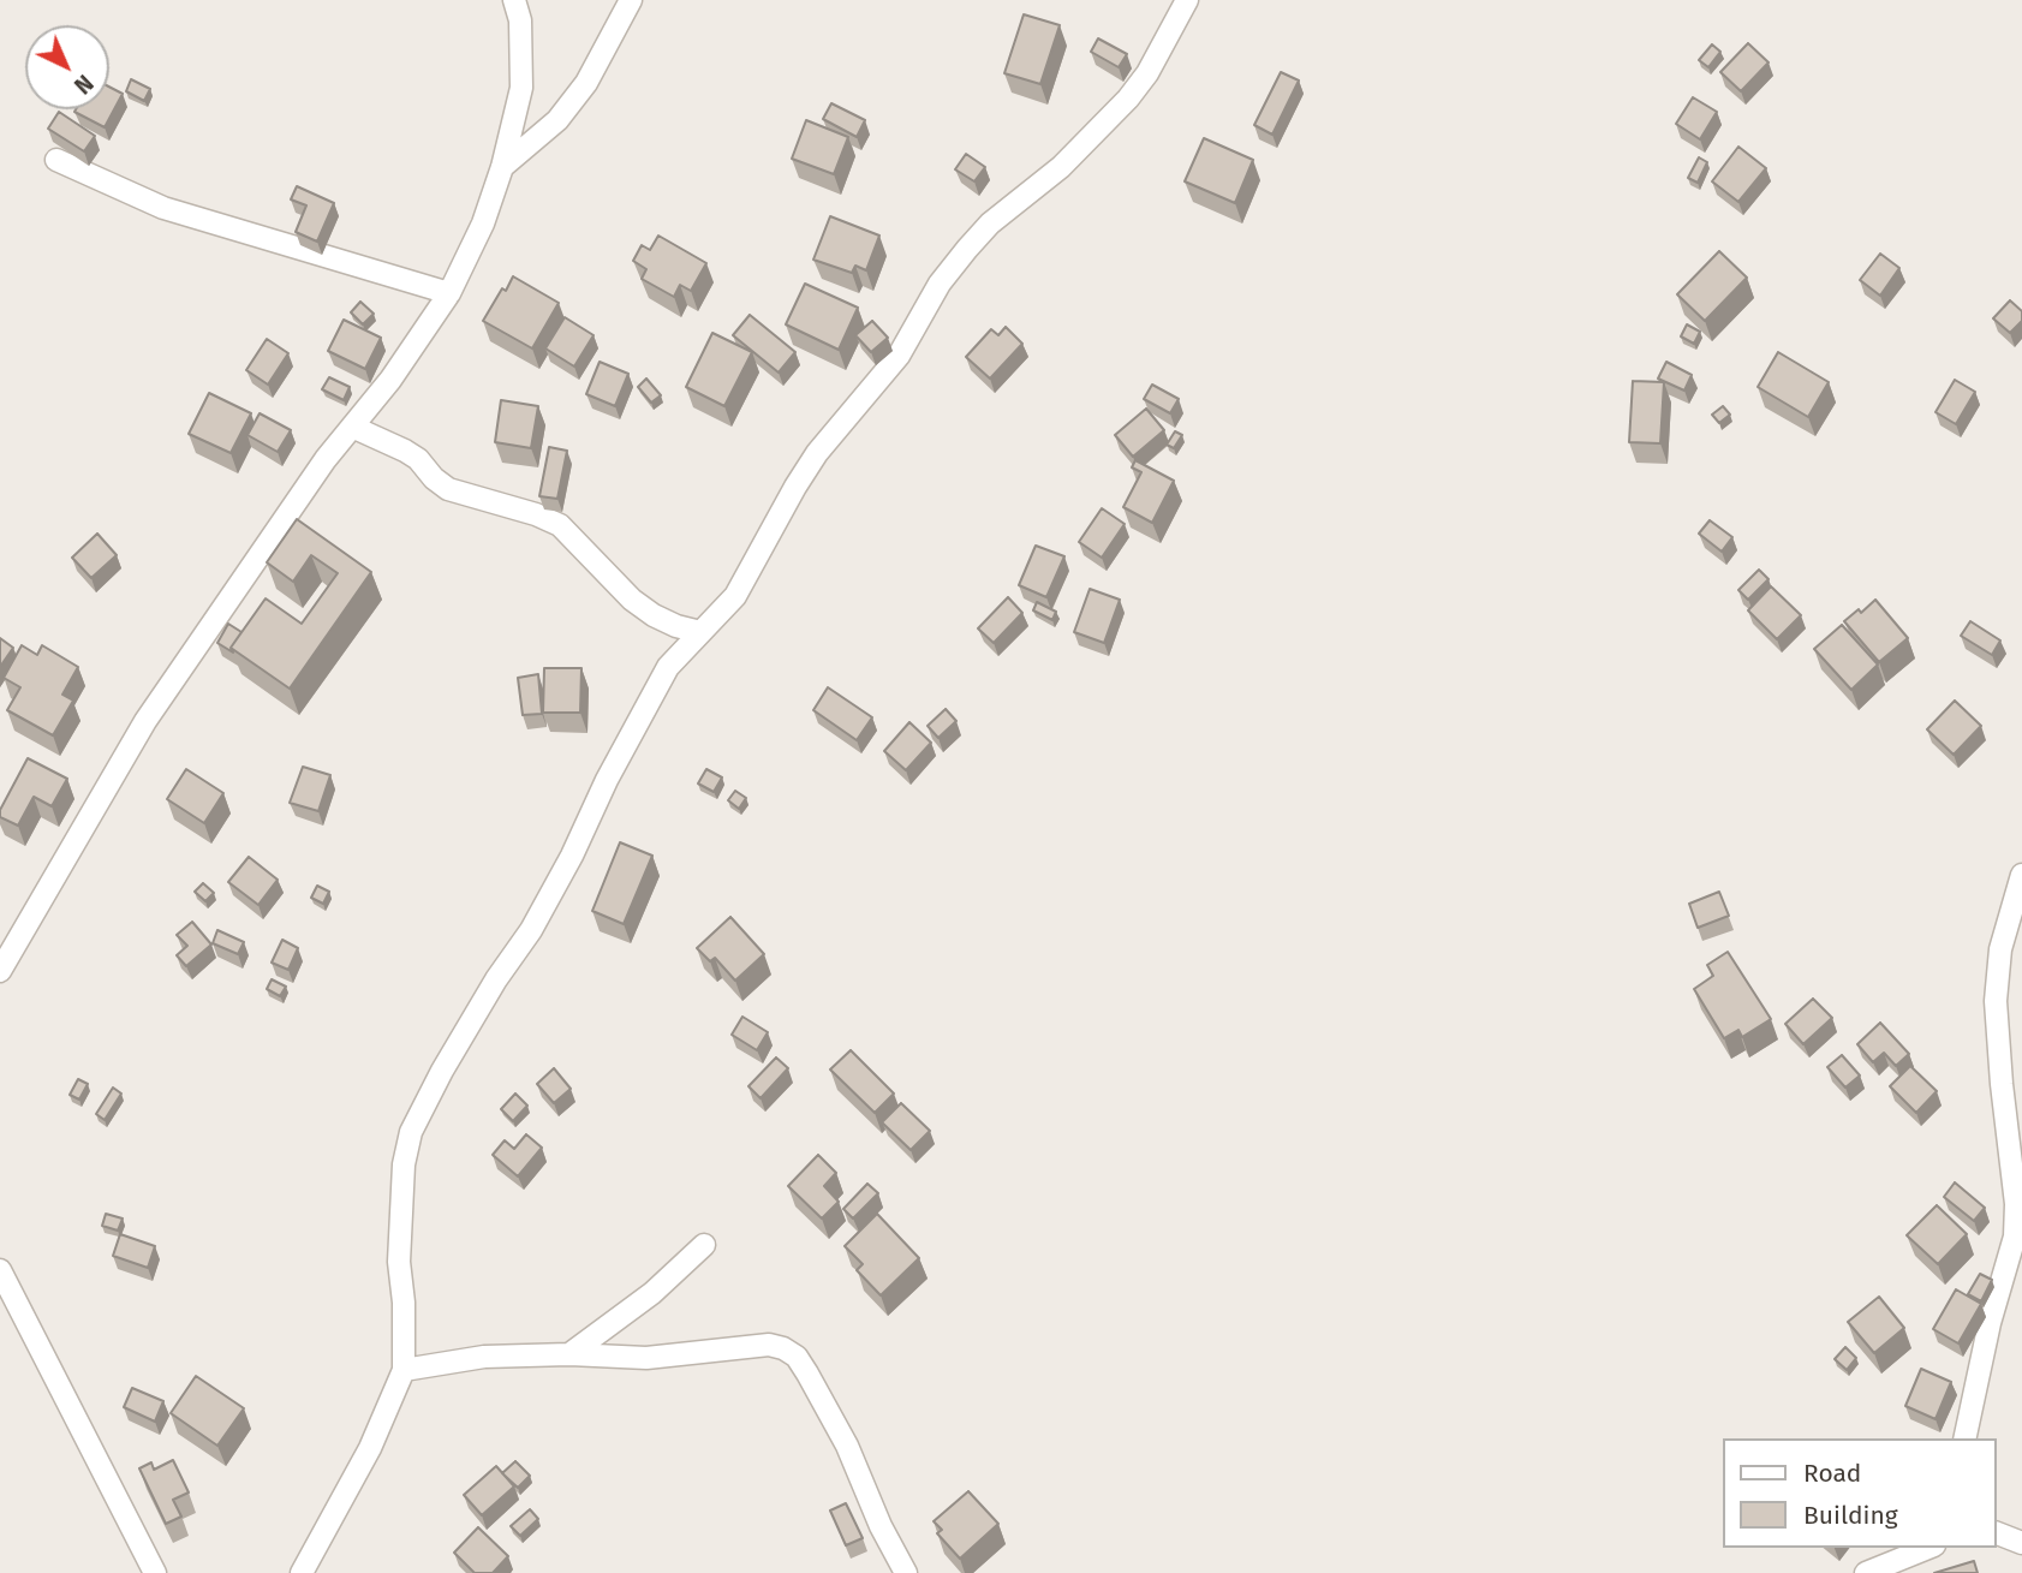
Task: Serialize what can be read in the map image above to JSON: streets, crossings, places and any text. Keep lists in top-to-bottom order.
{
  "legend": ["Road", "Building"],
  "north": "bottom right"
}
